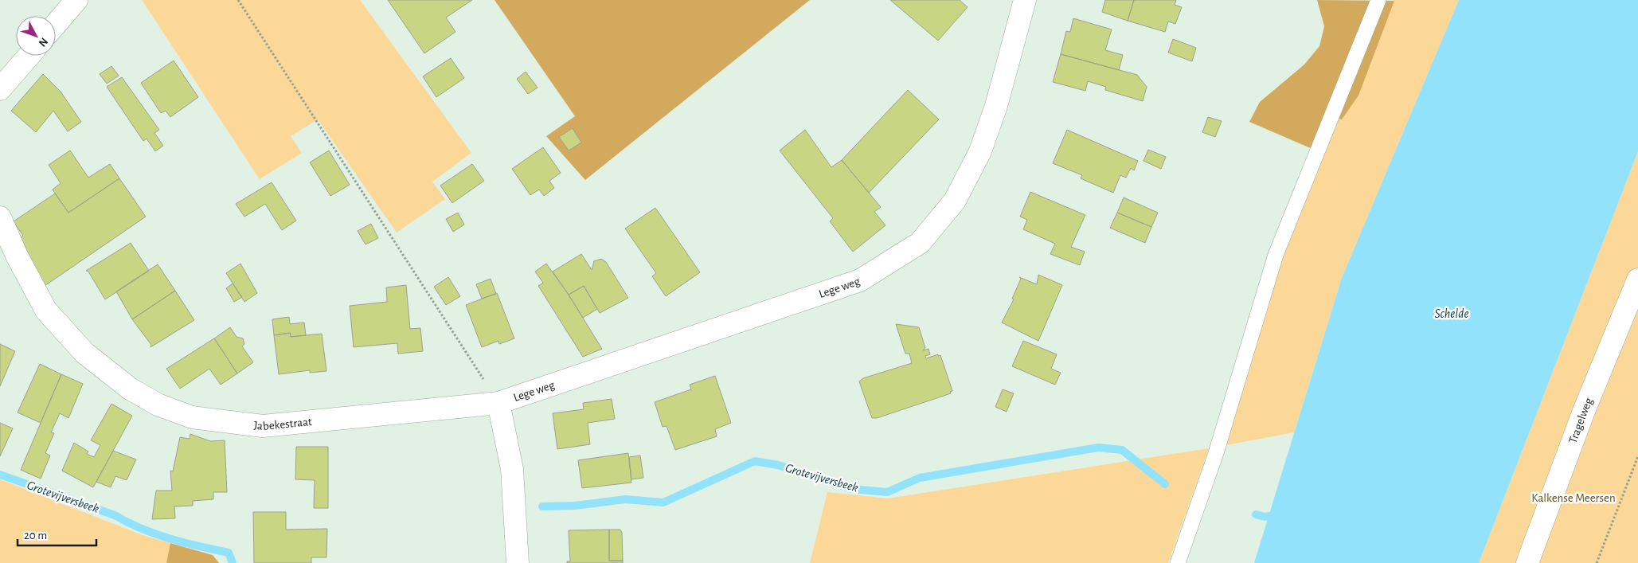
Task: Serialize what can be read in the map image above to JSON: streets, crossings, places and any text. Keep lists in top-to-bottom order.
{
  "streets": {
    "street": ["Lege weg", "Tragelweg", "Jabekestraat"]
  },
  "crossings": [
    ["Lege weg", "Jabekestraat"]
  ],
  "water": ["Schelde", "Grotevijversbeek"],
  "parks": ["Kalkense Meersen"],
  "scale_bar": "20 m",
  "north": "bottom right"
}
